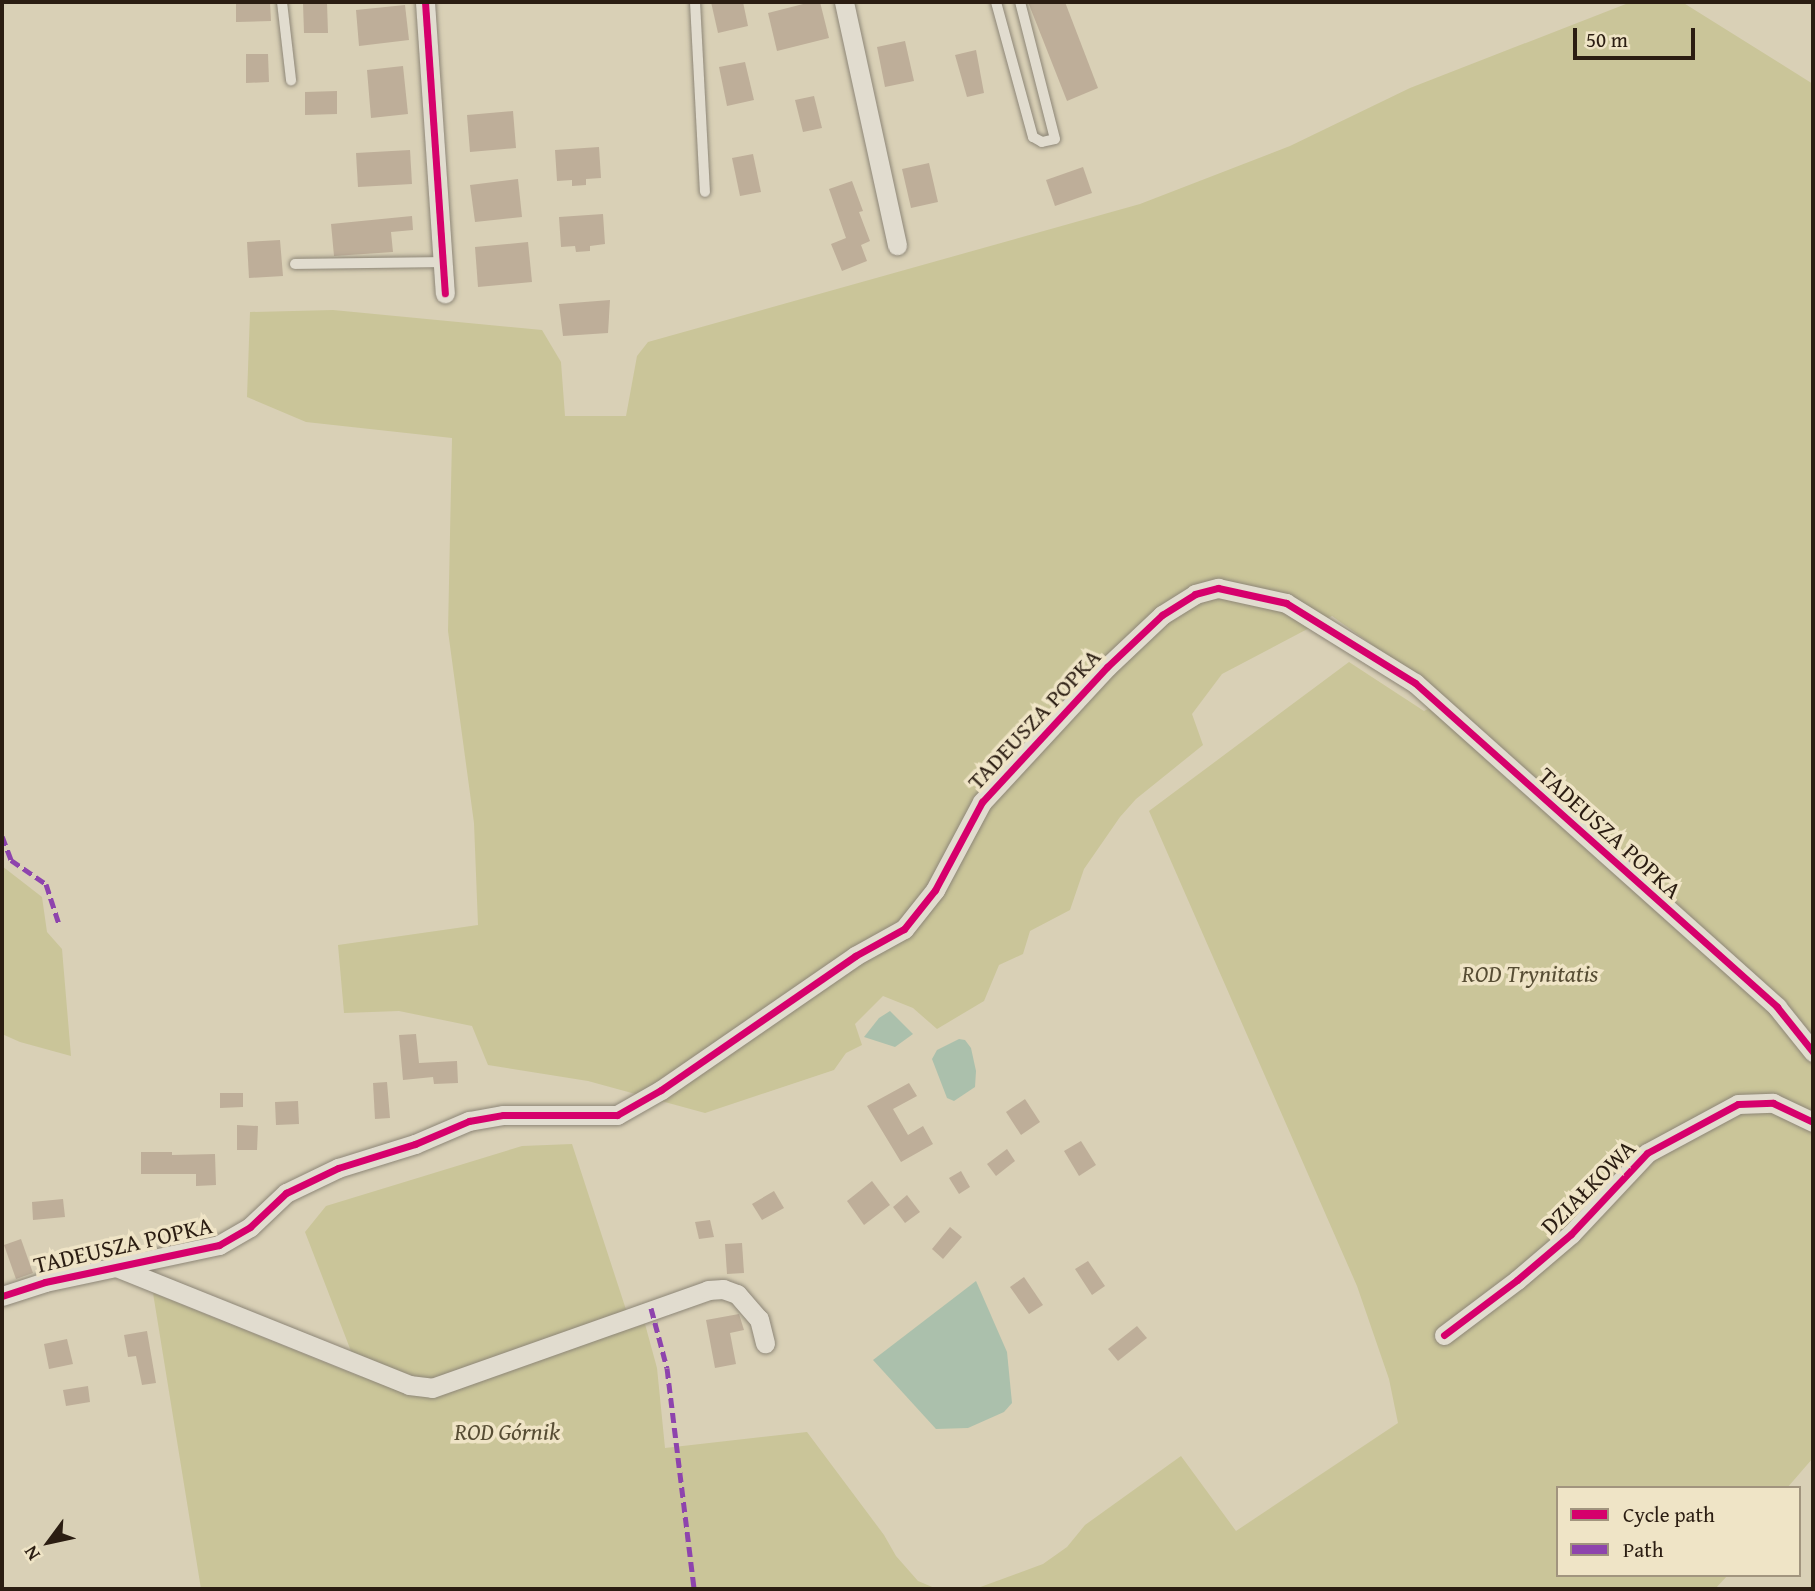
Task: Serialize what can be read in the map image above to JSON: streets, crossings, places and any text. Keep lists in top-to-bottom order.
{
  "streets": {
    "street": ["TADEUSZA POPKA", "DZIAŁKOWA"]
  },
  "parks": ["ROD Trynitatis", "ROD Górnik"],
  "legend": ["Cycle path", "Path"],
  "scale_bar": "50 m",
  "north": "bottom left"
}
